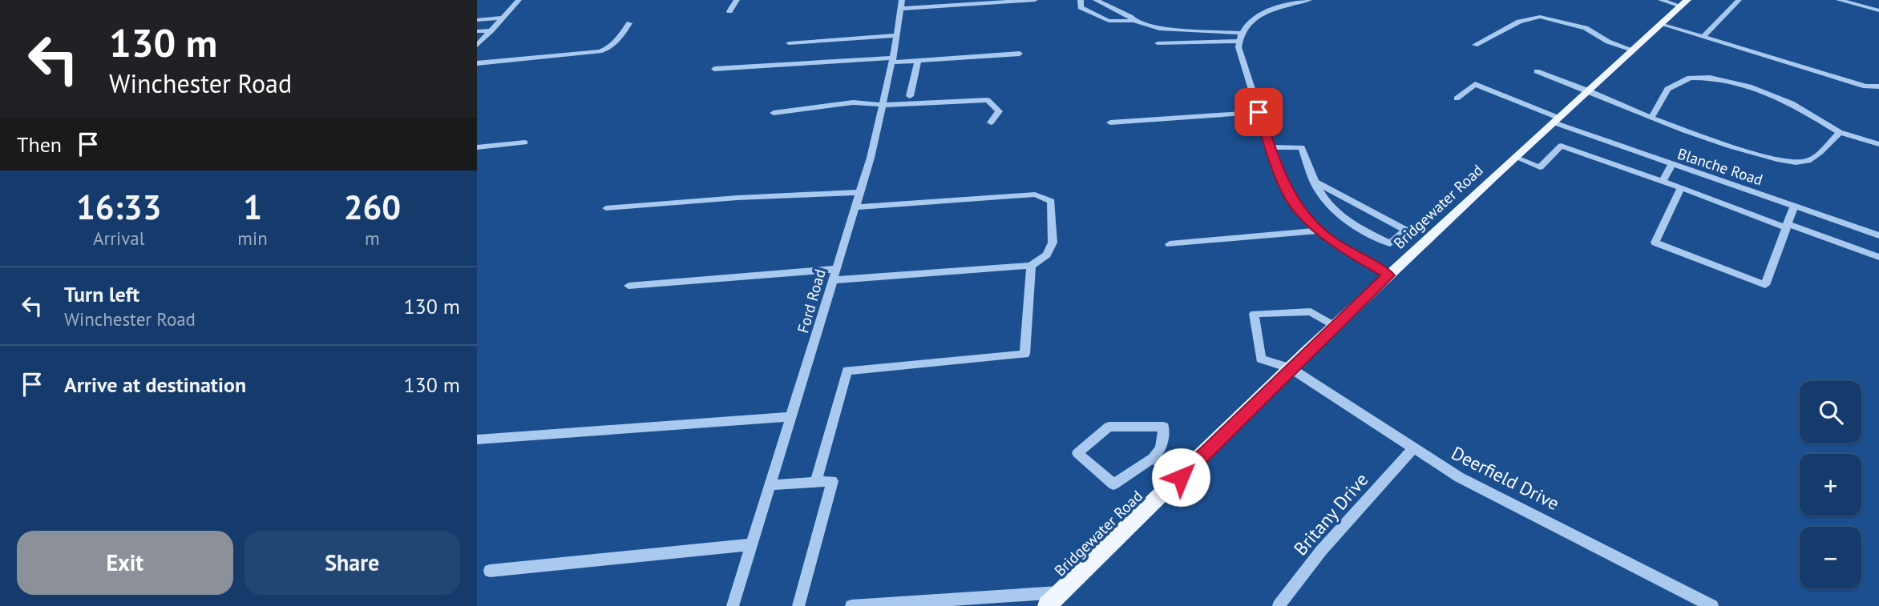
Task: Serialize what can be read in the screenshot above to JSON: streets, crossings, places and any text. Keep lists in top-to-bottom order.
{
  "streets": {
    "main road": ["Bridgewater Road"],
    "street": [
      "Blanche Road",
      "Ford Road",
      "Deerfield Drive",
      "Britany Drive"
    ]
  },
  "crossings": [
    ["Blanche Road", "Bridgewater Road"],
    ["Bridgewater Road", "Deerfield Drive"],
    ["Deerfield Drive", "Britany Drive"]
  ],
  "page": {
    "turn": ["130 m", "Winchester Road"],
    "then": "Then",
    "eta": [
      "16:33",
      "Arrival",
      "1",
      "min",
      "260",
      "m"
    ],
    "list": [
      {
        "name": "Turn left",
        "note": "Winchester Road",
        "value": "130 m"
      },
      {
        "name": "Arrive at destination",
        "value": "130 m"
      }
    ],
    "map_buttons": ["+", "−"],
    "buttons": ["Exit", "Share"]
  }
}
